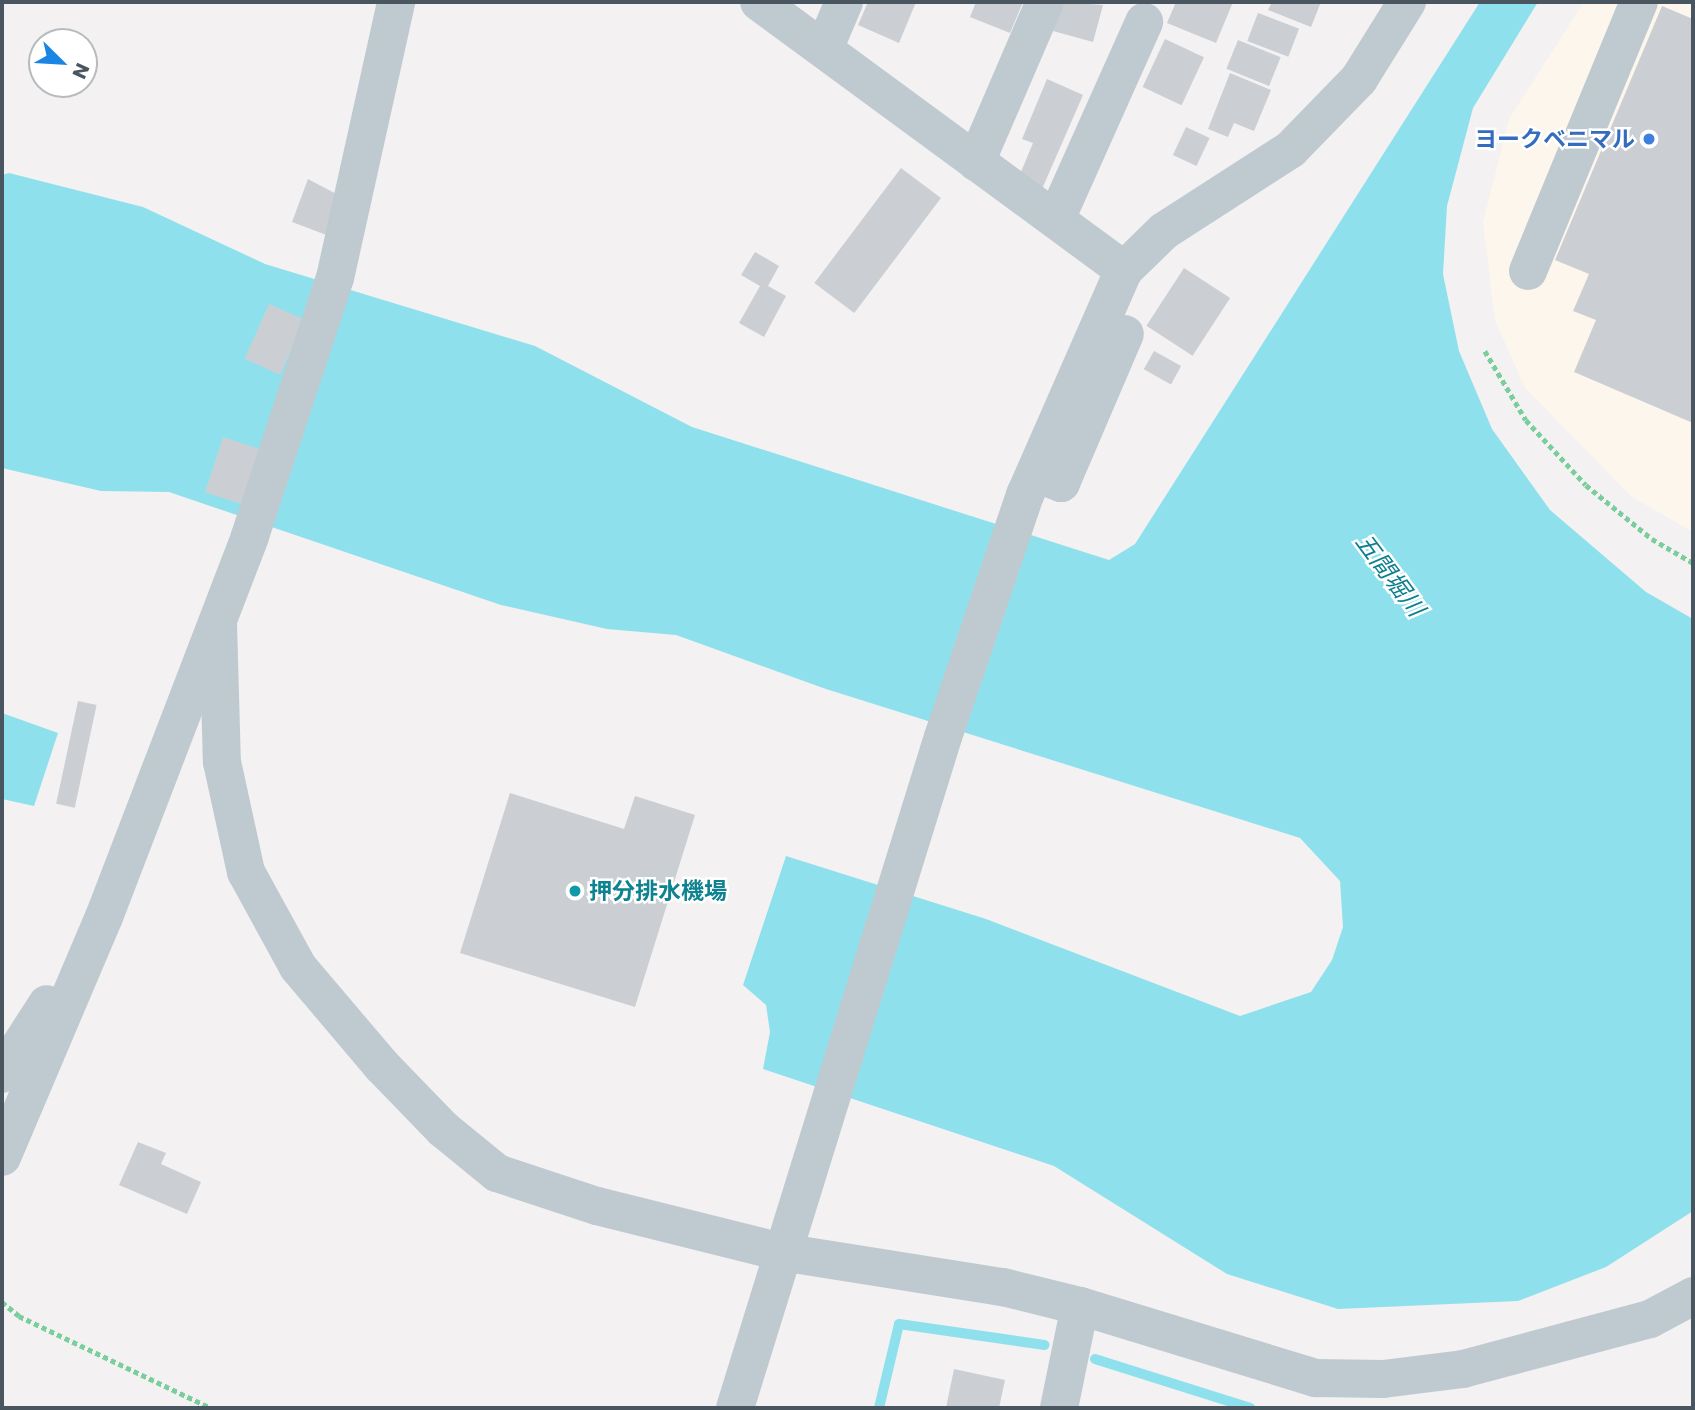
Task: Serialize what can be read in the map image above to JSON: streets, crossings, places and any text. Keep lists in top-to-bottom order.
{
  "water": ["五間堀川"],
  "places": ["ヨークベニマル", "押分排水機場"],
  "north": "bottom right"
}
